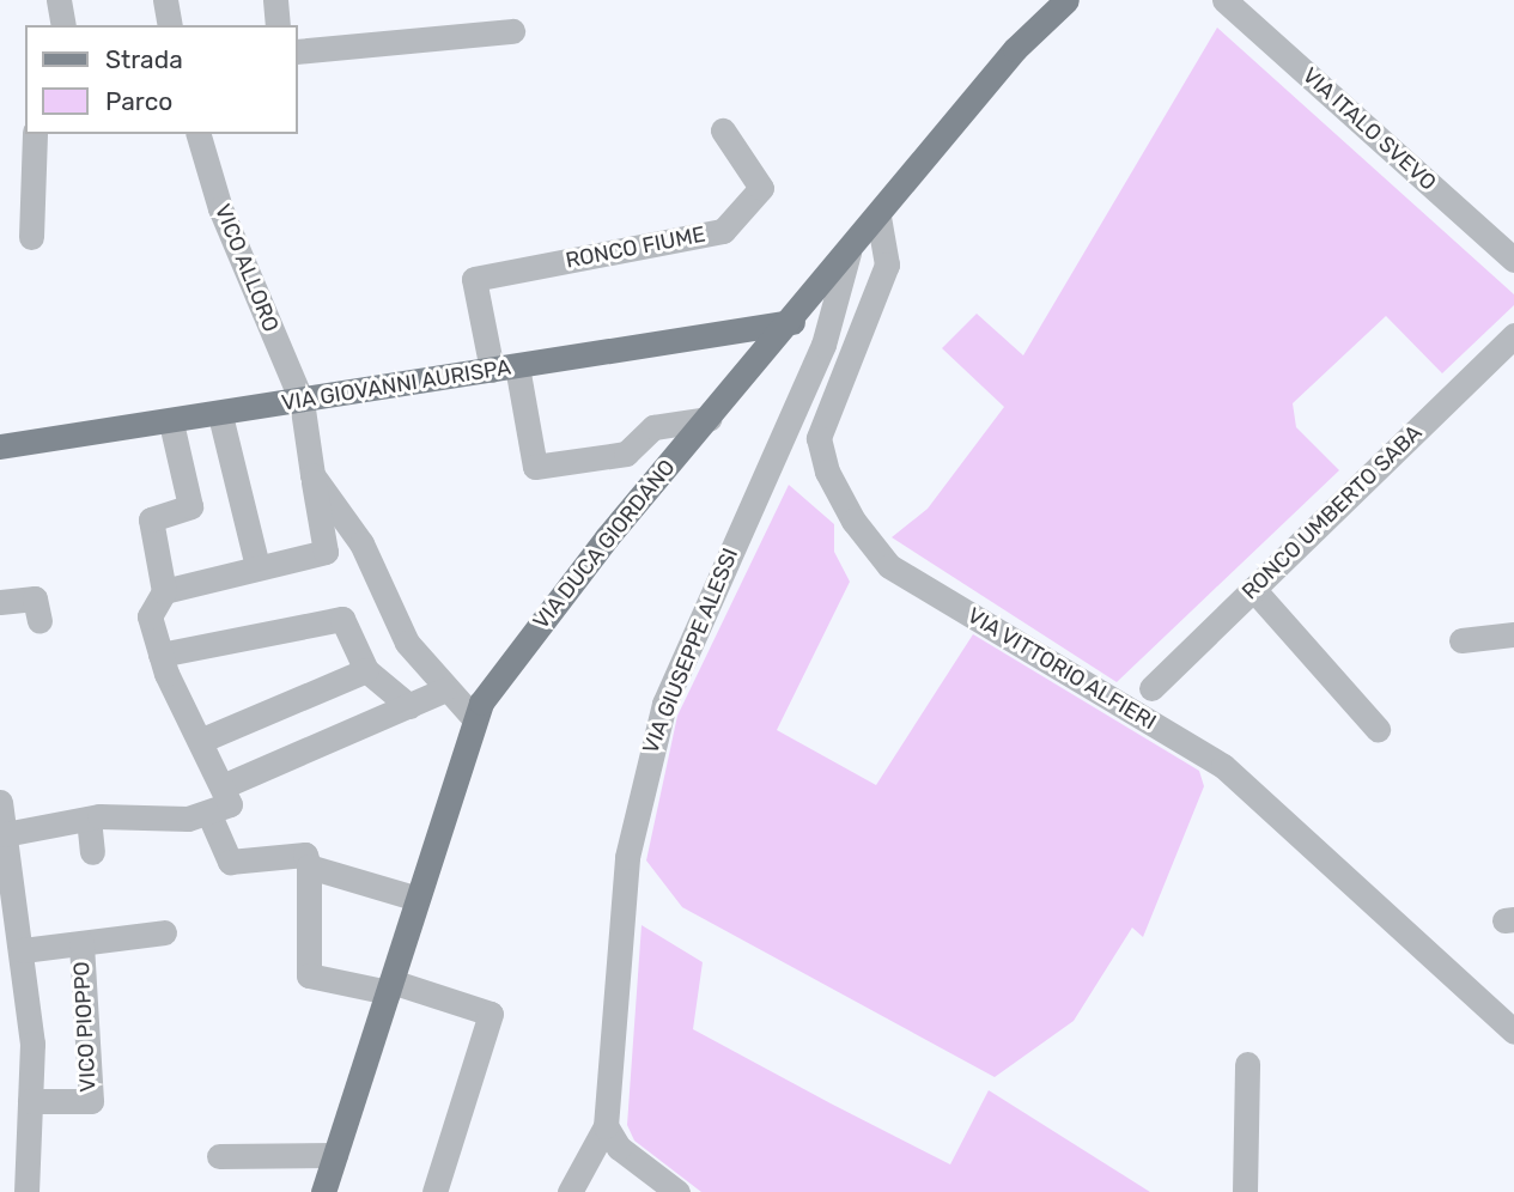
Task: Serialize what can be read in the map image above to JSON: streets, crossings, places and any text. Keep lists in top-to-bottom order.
{
  "streets": {
    "main road": ["VIA GIOVANNI AURISPA", "VIA DUCA GIORDANO"],
    "street": [
      "VIA ITALO SVEVO",
      "RONCO FIUME",
      "VICO ALLORO",
      "RONCO UMBERTO SABA",
      "VIA GIUSEPPE ALESSI",
      "VIA VITTORIO ALFIERI",
      "VICO PIOPPO"
    ]
  },
  "crossings": [
    ["RONCO FIUME", "VIA GIOVANNI AURISPA"],
    ["VICO ALLORO", "VIA GIOVANNI AURISPA"],
    ["VIA GIOVANNI AURISPA", "VIA DUCA GIORDANO"],
    ["VIA DUCA GIORDANO", "VIA GIUSEPPE ALESSI"],
    ["VIA DUCA GIORDANO", "VIA VITTORIO ALFIERI"]
  ],
  "legend": ["Strada", "Parco"]
}
